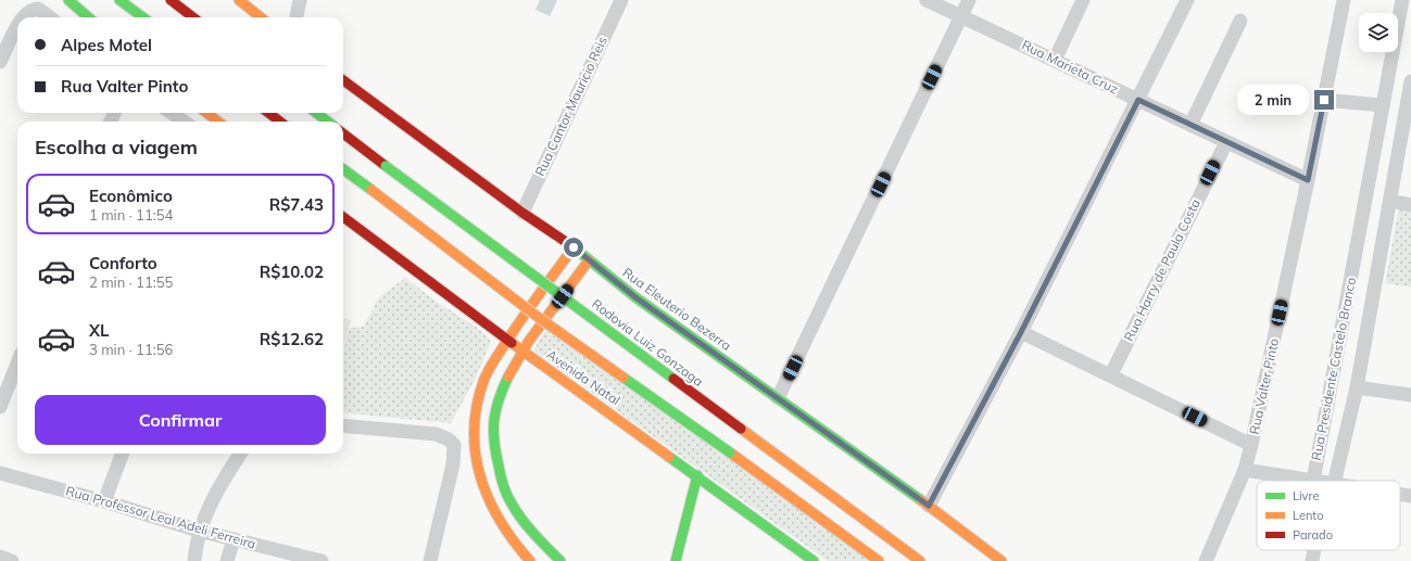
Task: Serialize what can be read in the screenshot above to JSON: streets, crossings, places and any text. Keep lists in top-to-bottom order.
{
  "streets": {
    "main road": ["Rua Eleuterio Bezerra", "Rodovia Luiz Gonzaga", "Avenida Natal"],
    "street": [
      "Rua Marieta Cruz",
      "Rua Cantor Mauricio Reis",
      "Rua Harry de Paula Costa",
      "Rua Presidente Castelo Branco",
      "Rua Valter Pinto",
      "Rua Professor Leal Adeli Ferreira"
    ]
  },
  "crossings": [
    ["Rua Marieta Cruz", "Rua Harry de Paula Costa"],
    ["Rua Marieta Cruz", "Rua Valter Pinto"],
    ["Rua Cantor Mauricio Reis", "Rua Eleuterio Bezerra"]
  ],
  "legend": ["Livre", "Lento", "Parado"],
  "page": {
    "banner": ["Alpes Motel", "Rua Valter Pinto"],
    "bubble": "2 min",
    "heading": "Escolha a viagem",
    "list": [
      {
        "name": "Econômico",
        "note": "1 min · 11:54",
        "value": "R$7.43"
      },
      {
        "name": "Conforto",
        "note": "2 min · 11:55",
        "value": "R$10.02"
      },
      {
        "name": "XL",
        "note": "3 min · 11:56",
        "value": "R$12.62"
      }
    ],
    "buttons": "Confirmar"
  }
}
